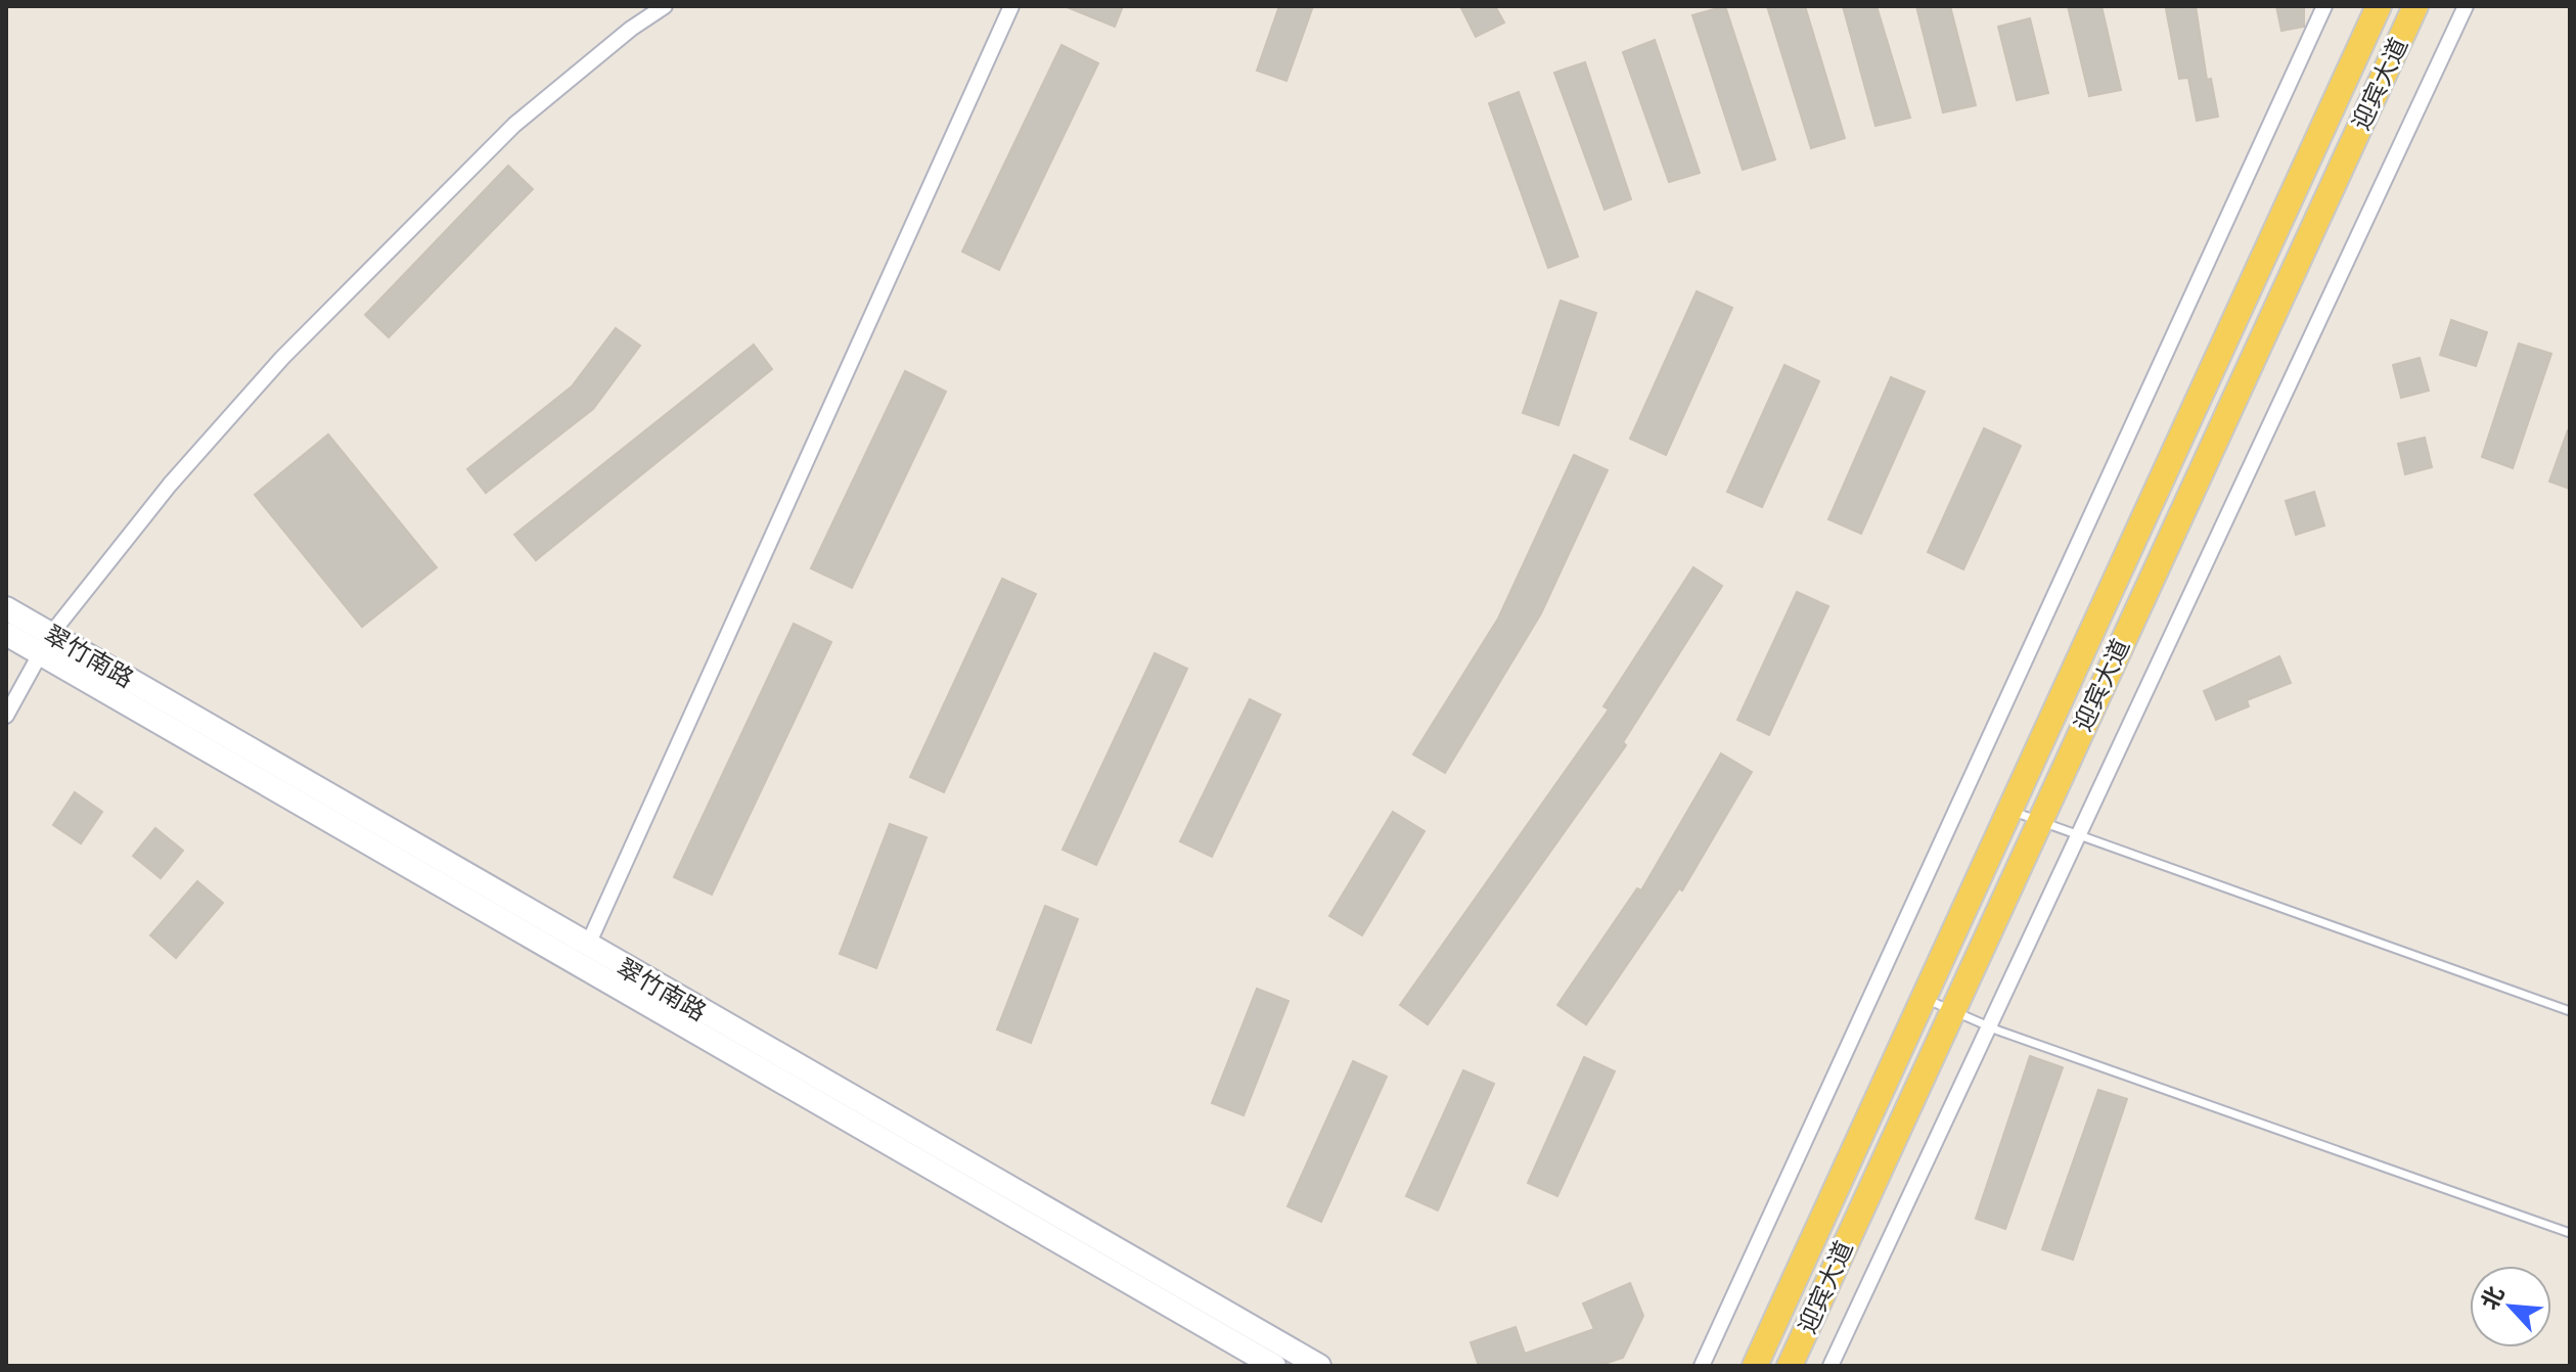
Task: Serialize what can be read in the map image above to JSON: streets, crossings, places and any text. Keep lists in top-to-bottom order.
{
  "streets": {
    "main road": ["迎宾大道", "翠竹南路"]
  },
  "north": "top left"
}
